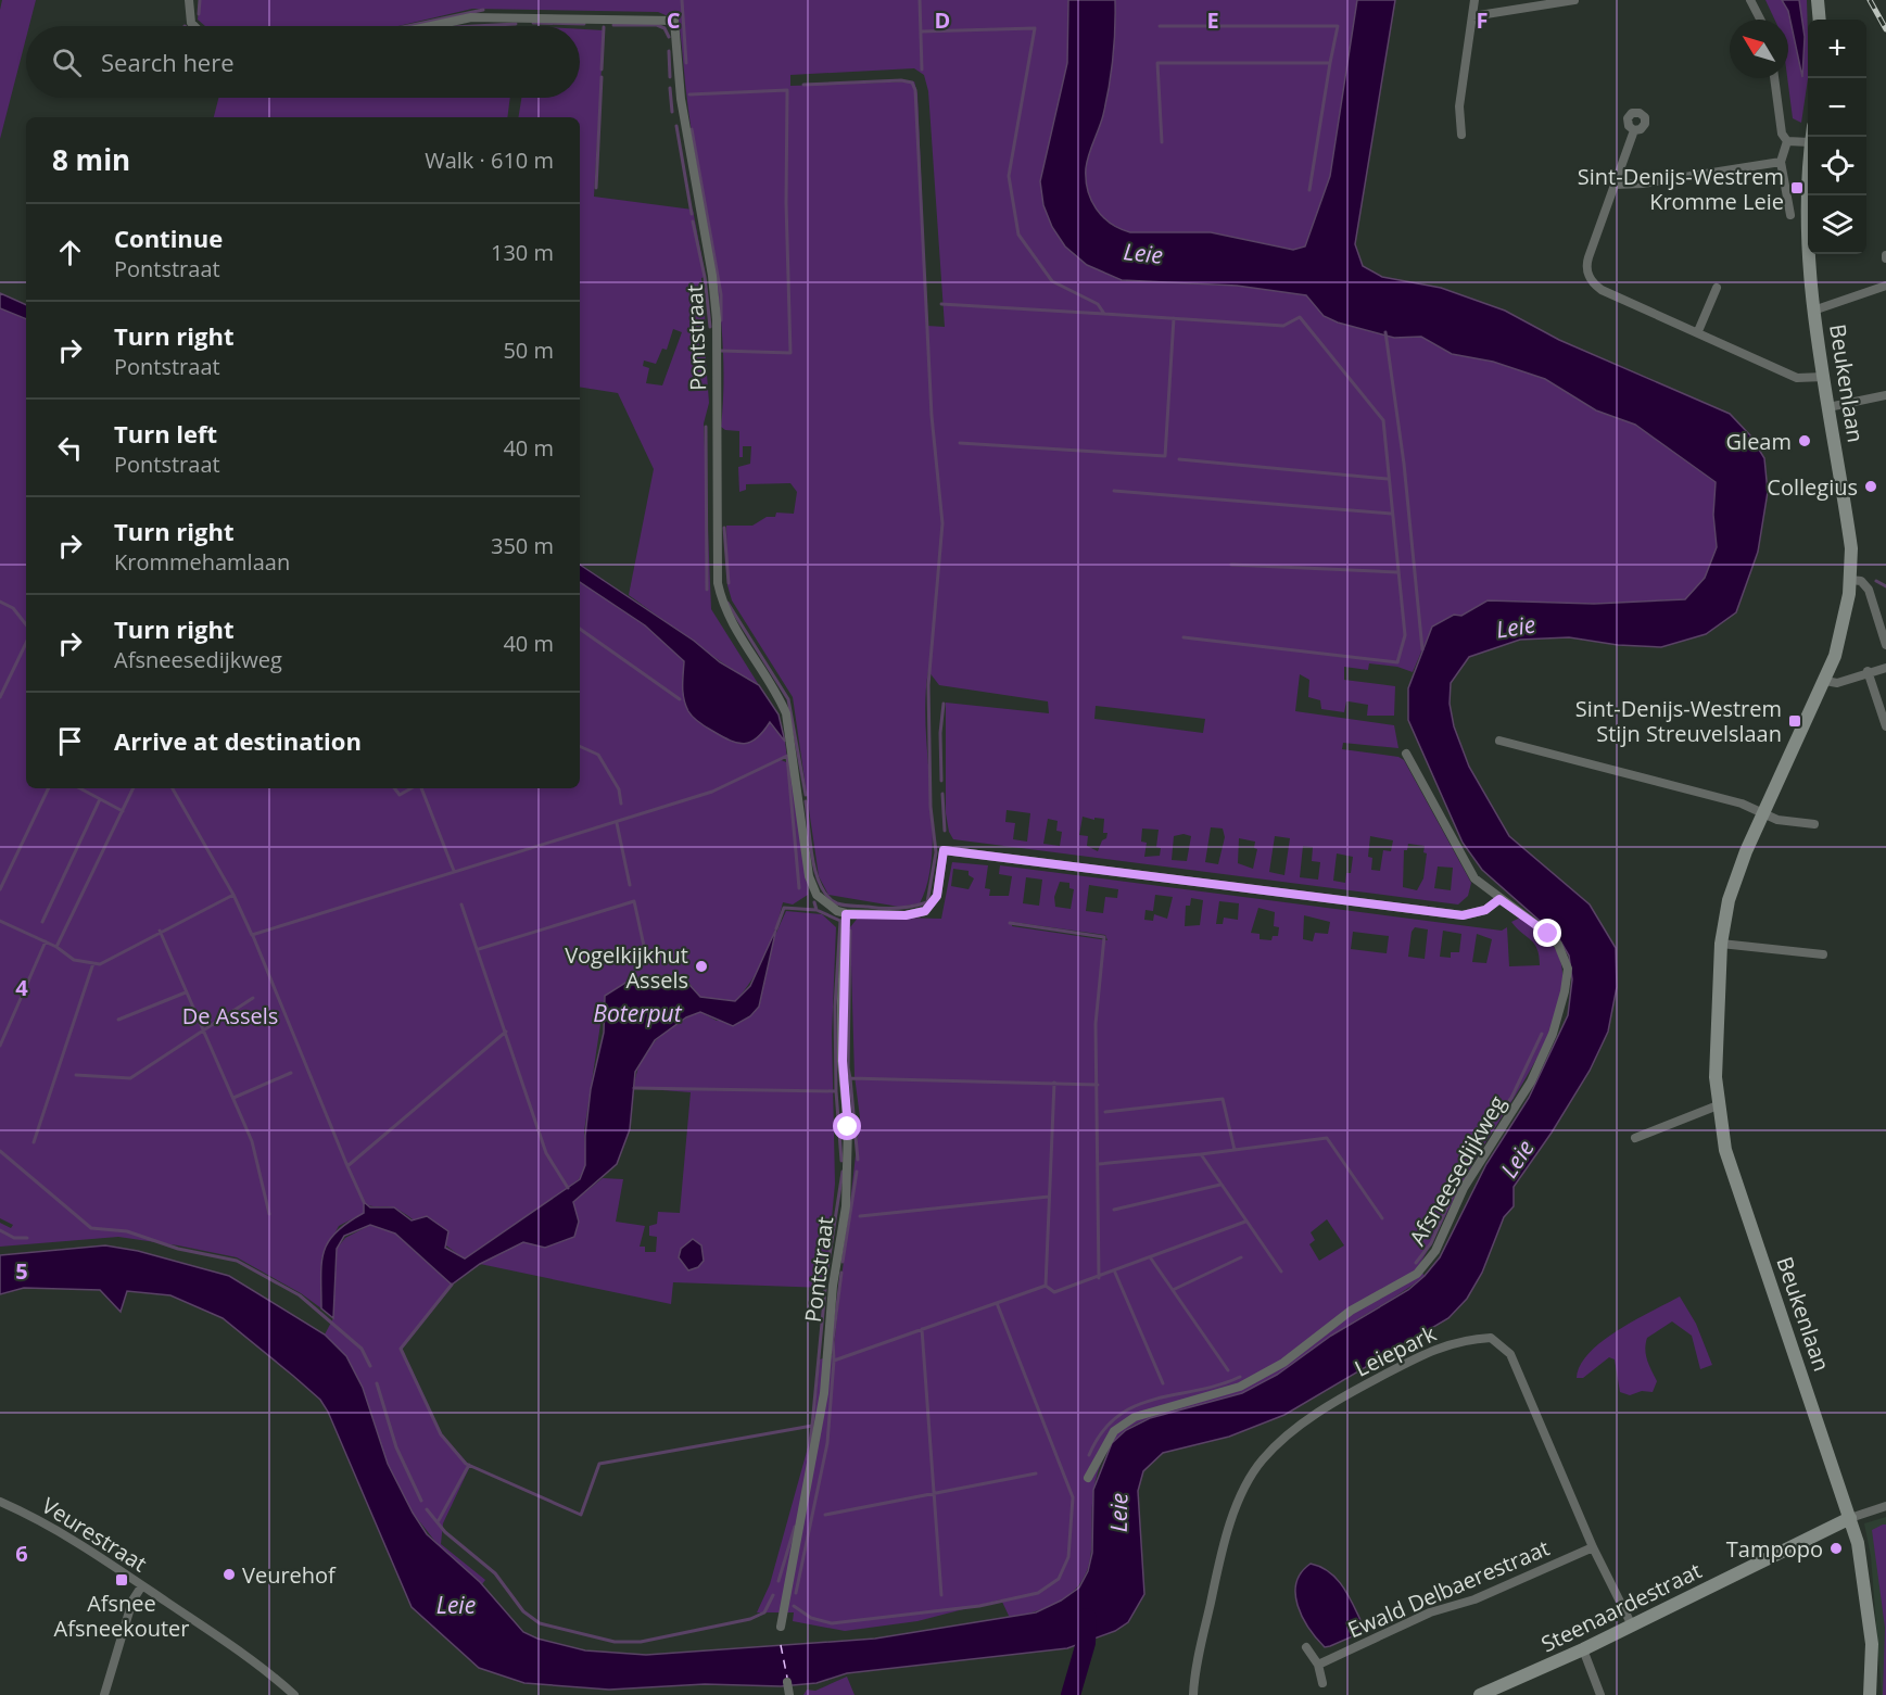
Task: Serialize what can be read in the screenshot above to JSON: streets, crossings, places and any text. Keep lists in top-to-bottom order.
{
  "streets": {
    "street": [
      "Pontstraat",
      "Beukenlaan",
      "Afsneesedijkweg",
      "Leiepark",
      "Veurestraat",
      "Ewald Delbaerestraat",
      "Steenaardestraat"
    ]
  },
  "crossings": [
    ["Beukenlaan", "Steenaardestraat"],
    ["Leiepark", "Ewald Delbaerestraat"],
    ["Leiepark", "Steenaardestraat"]
  ],
  "water": ["Leie", "Boterput"],
  "parks": ["De Assels"],
  "places": {
    "transit": ["Sint-Denijs-Westrem Kromme Leie", "Sint-Denijs-Westrem Stijn Streuvelslaan", "Afsnee Afsneekouter"],
    "other": [
      "Gleam",
      "Collegius",
      "Vogelkijkhut Assels",
      "Tampopo",
      "Veurehof"
    ]
  },
  "north": "top left",
  "page": {
    "map_buttons": ["+", "−"],
    "search": "Search here",
    "heading": ["8 min", "Walk · 610 m"],
    "list": [
      ["Continue", "Pontstraat", "130 m"],
      ["Turn right", "Pontstraat", "50 m"],
      ["Turn left", "Pontstraat", "40 m"],
      ["Turn right", "Krommehamlaan", "350 m"],
      ["Turn right", "Afsneesedijkweg", "40 m"],
      "Arrive at destination"
    ]
  },
  "grid": {
    "columns": [
      "C",
      "D",
      "E",
      "F"
    ],
    "rows": ["4", "5", "6"]
  }
}
